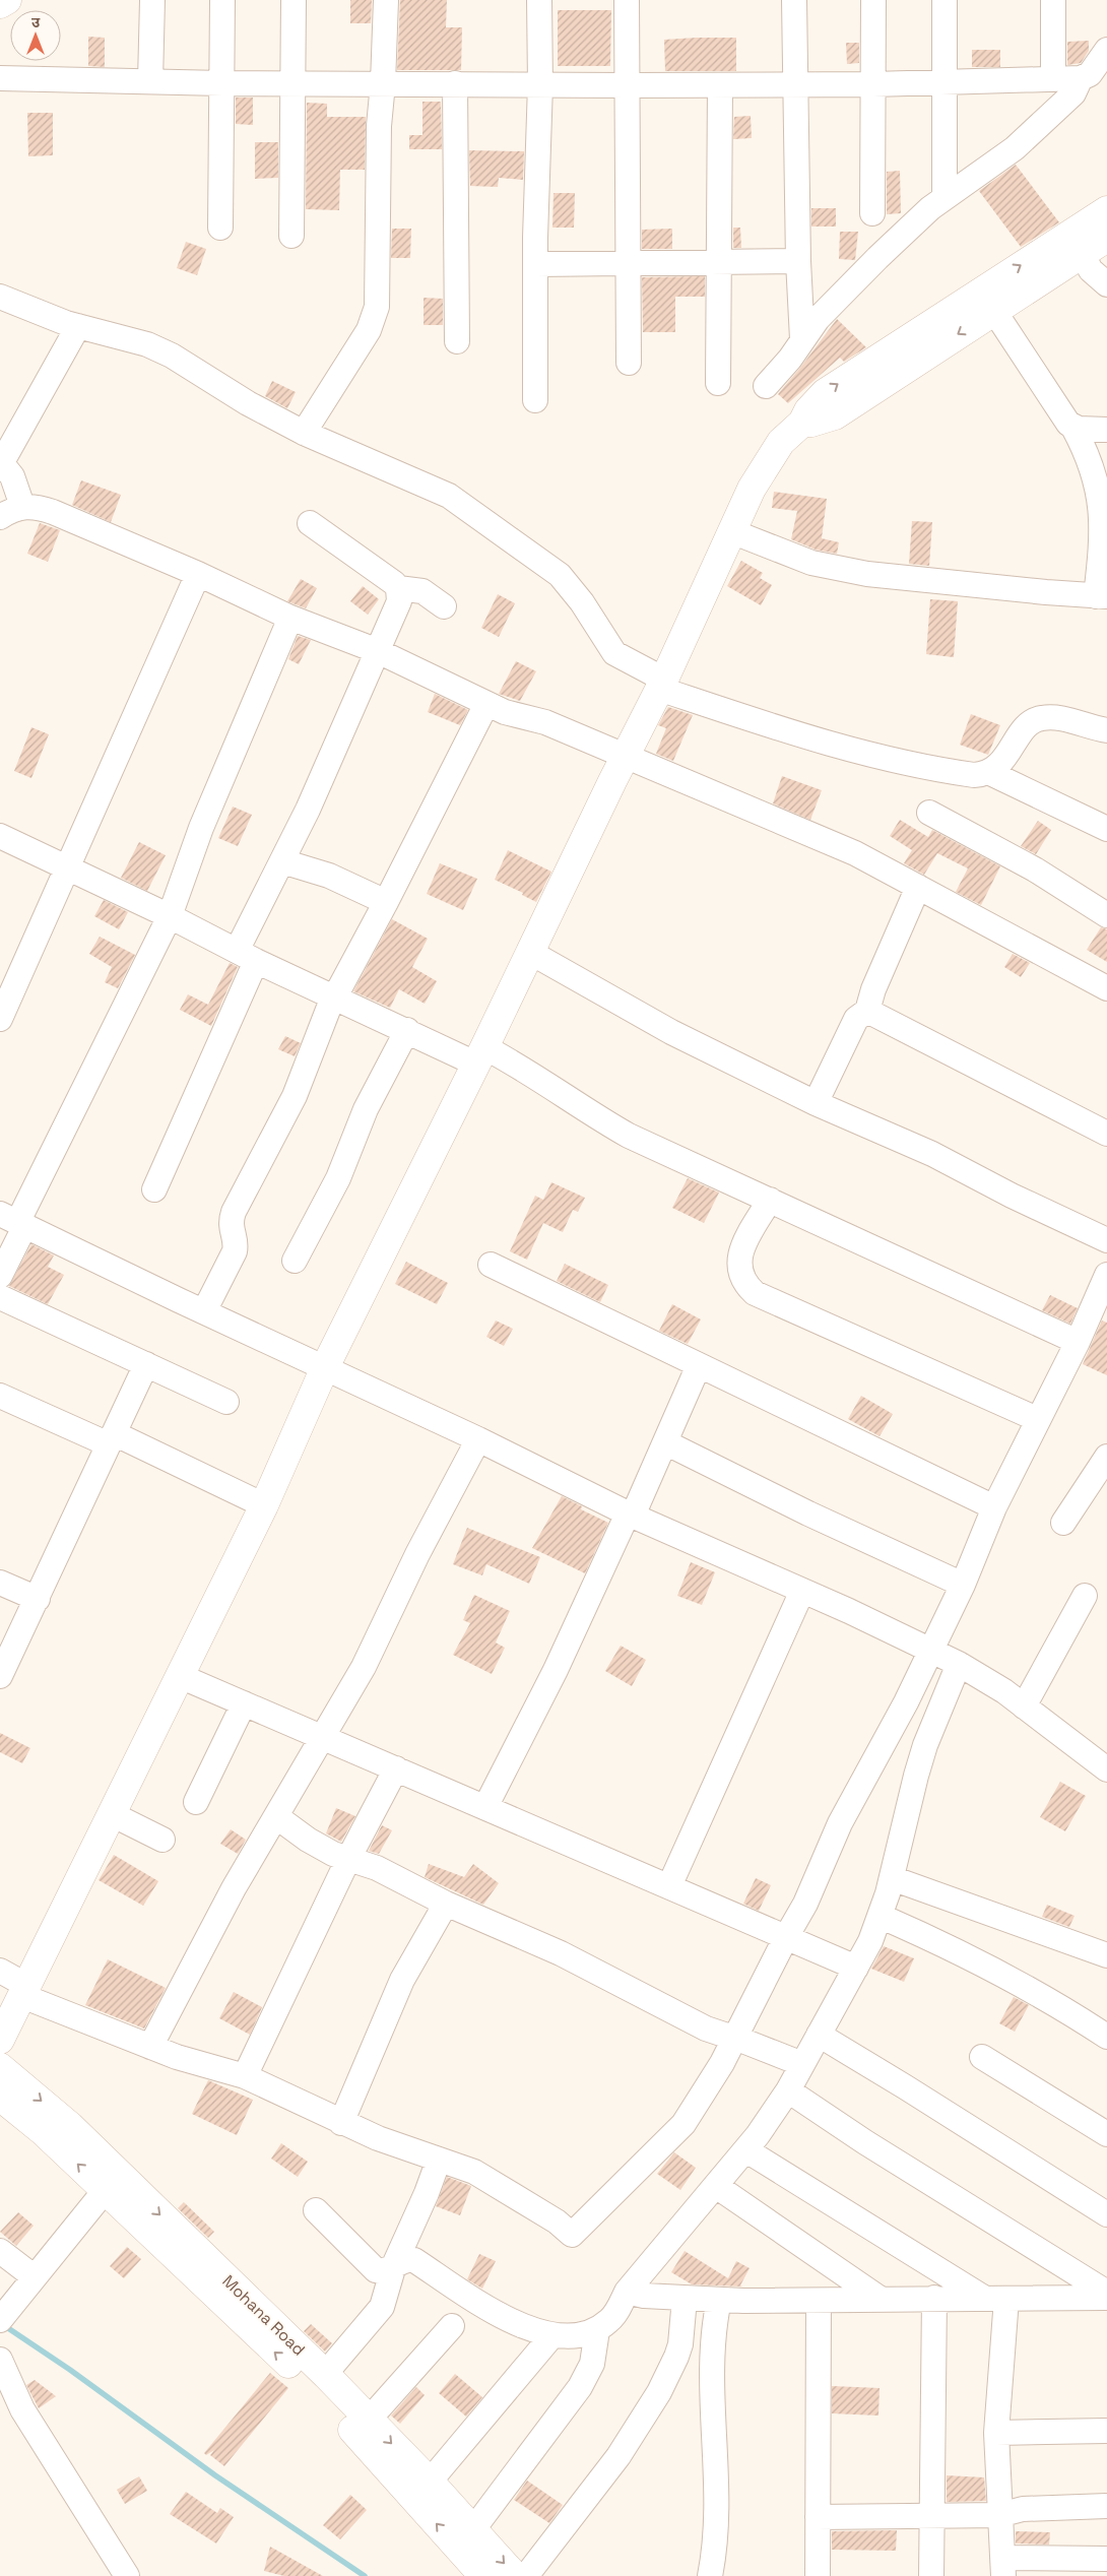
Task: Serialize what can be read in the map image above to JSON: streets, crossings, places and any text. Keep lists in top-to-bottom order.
{
  "streets": {
    "street": ["Mohana Road"]
  },
  "north": "top"
}
